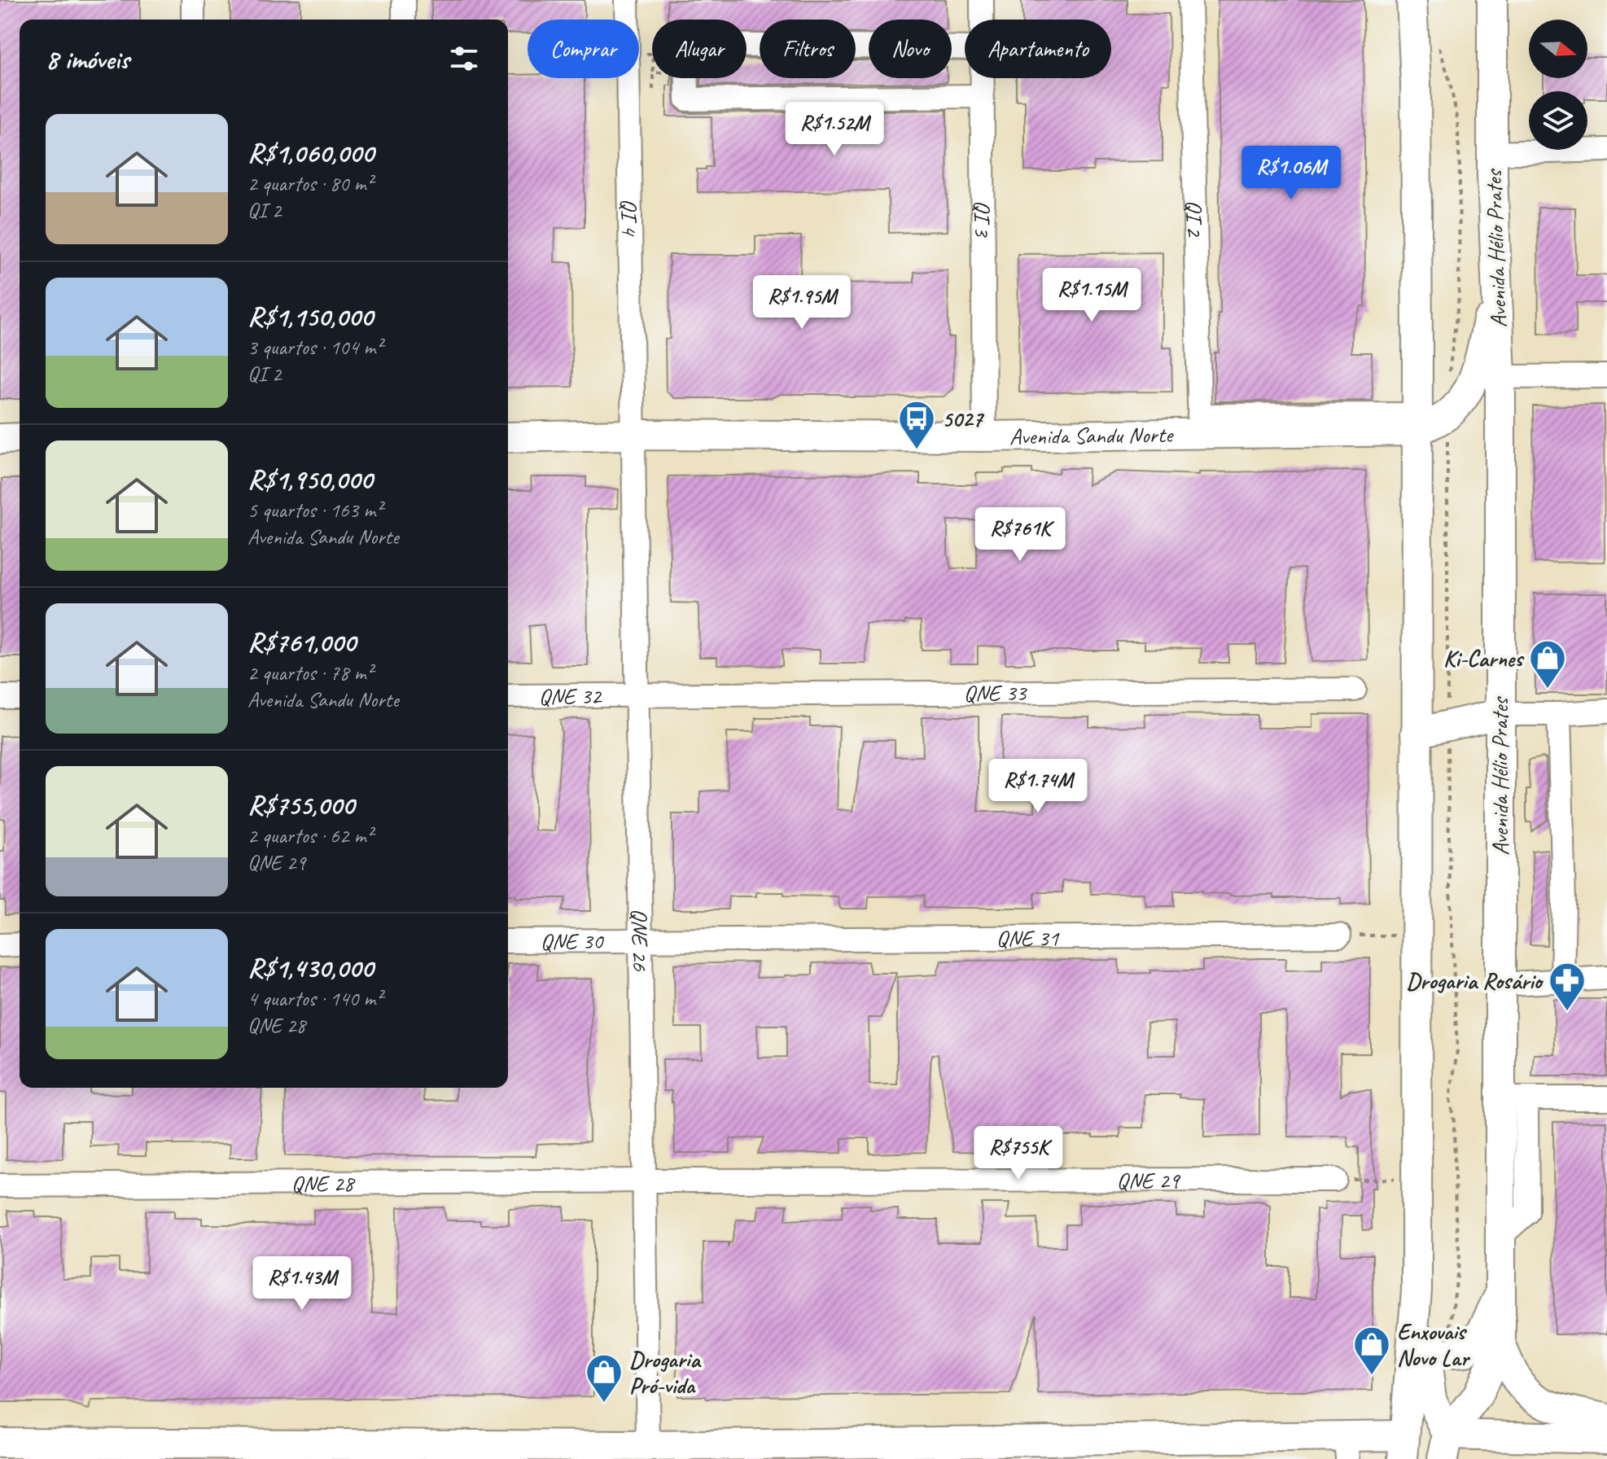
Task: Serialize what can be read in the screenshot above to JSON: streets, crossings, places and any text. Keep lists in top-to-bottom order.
{
  "streets": {
    "main road": ["Avenida Hélio Prates", "Avenida Sandu Norte"],
    "street": [
      "QI 4",
      "QI 2",
      "QI 3",
      "QNE 33",
      "QNE 32",
      "QNE 31",
      "QNE 30",
      "QNE 26",
      "QNE 29",
      "QNE 28"
    ]
  },
  "crossings": [
    ["QI 4", "Avenida Sandu Norte"],
    ["QI 4", "QNE 26"],
    ["QI 2", "Avenida Sandu Norte"],
    ["QI 3", "Avenida Sandu Norte"],
    ["Avenida Hélio Prates", "Avenida Sandu Norte"],
    ["Avenida Sandu Norte", "QNE 26"],
    ["QNE 33", "QNE 32"],
    ["QNE 33", "QNE 26"],
    ["QNE 32", "QNE 26"],
    ["QNE 31", "QNE 30"],
    ["QNE 31", "QNE 26"],
    ["QNE 30", "QNE 26"],
    ["QNE 26", "QNE 29"],
    ["QNE 26", "QNE 28"],
    ["QNE 29", "QNE 28"]
  ],
  "places": {
    "bus stop": ["5027"],
    "shop": ["Ki-Carnes", "Enxovais Novo Lar", "Drogaria Pró-vida"],
    "pharmacy": ["Drogaria Rosário"]
  },
  "north": "right",
  "page": {
    "chip": [
      "Comprar",
      "Alugar",
      "Filtros",
      "Novo",
      "Apartamento"
    ],
    "heading": "8 imóveis",
    "list": [
      {
        "name": "R$1,060,000",
        "note": "2 quartos · 80 m² · QI 2"
      },
      {
        "name": "R$1,150,000",
        "note": "3 quartos · 104 m² · QI 2"
      },
      {
        "name": "R$1,950,000",
        "note": "5 quartos · 163 m² · Avenida Sandu Norte"
      },
      {
        "name": "R$761,000",
        "note": "2 quartos · 78 m² · Avenida Sandu Norte"
      },
      {
        "name": "R$755,000",
        "note": "2 quartos · 62 m² · QNE 29"
      },
      {
        "name": "R$1,430,000",
        "note": "4 quartos · 140 m² · QNE 28"
      }
    ],
    "price": [
      "R$1.52M",
      "R$1.06M",
      "R$1.15M",
      "R$1.95M",
      "R$761K",
      "R$1.74M",
      "R$755K",
      "R$1.43M"
    ]
  }
}
